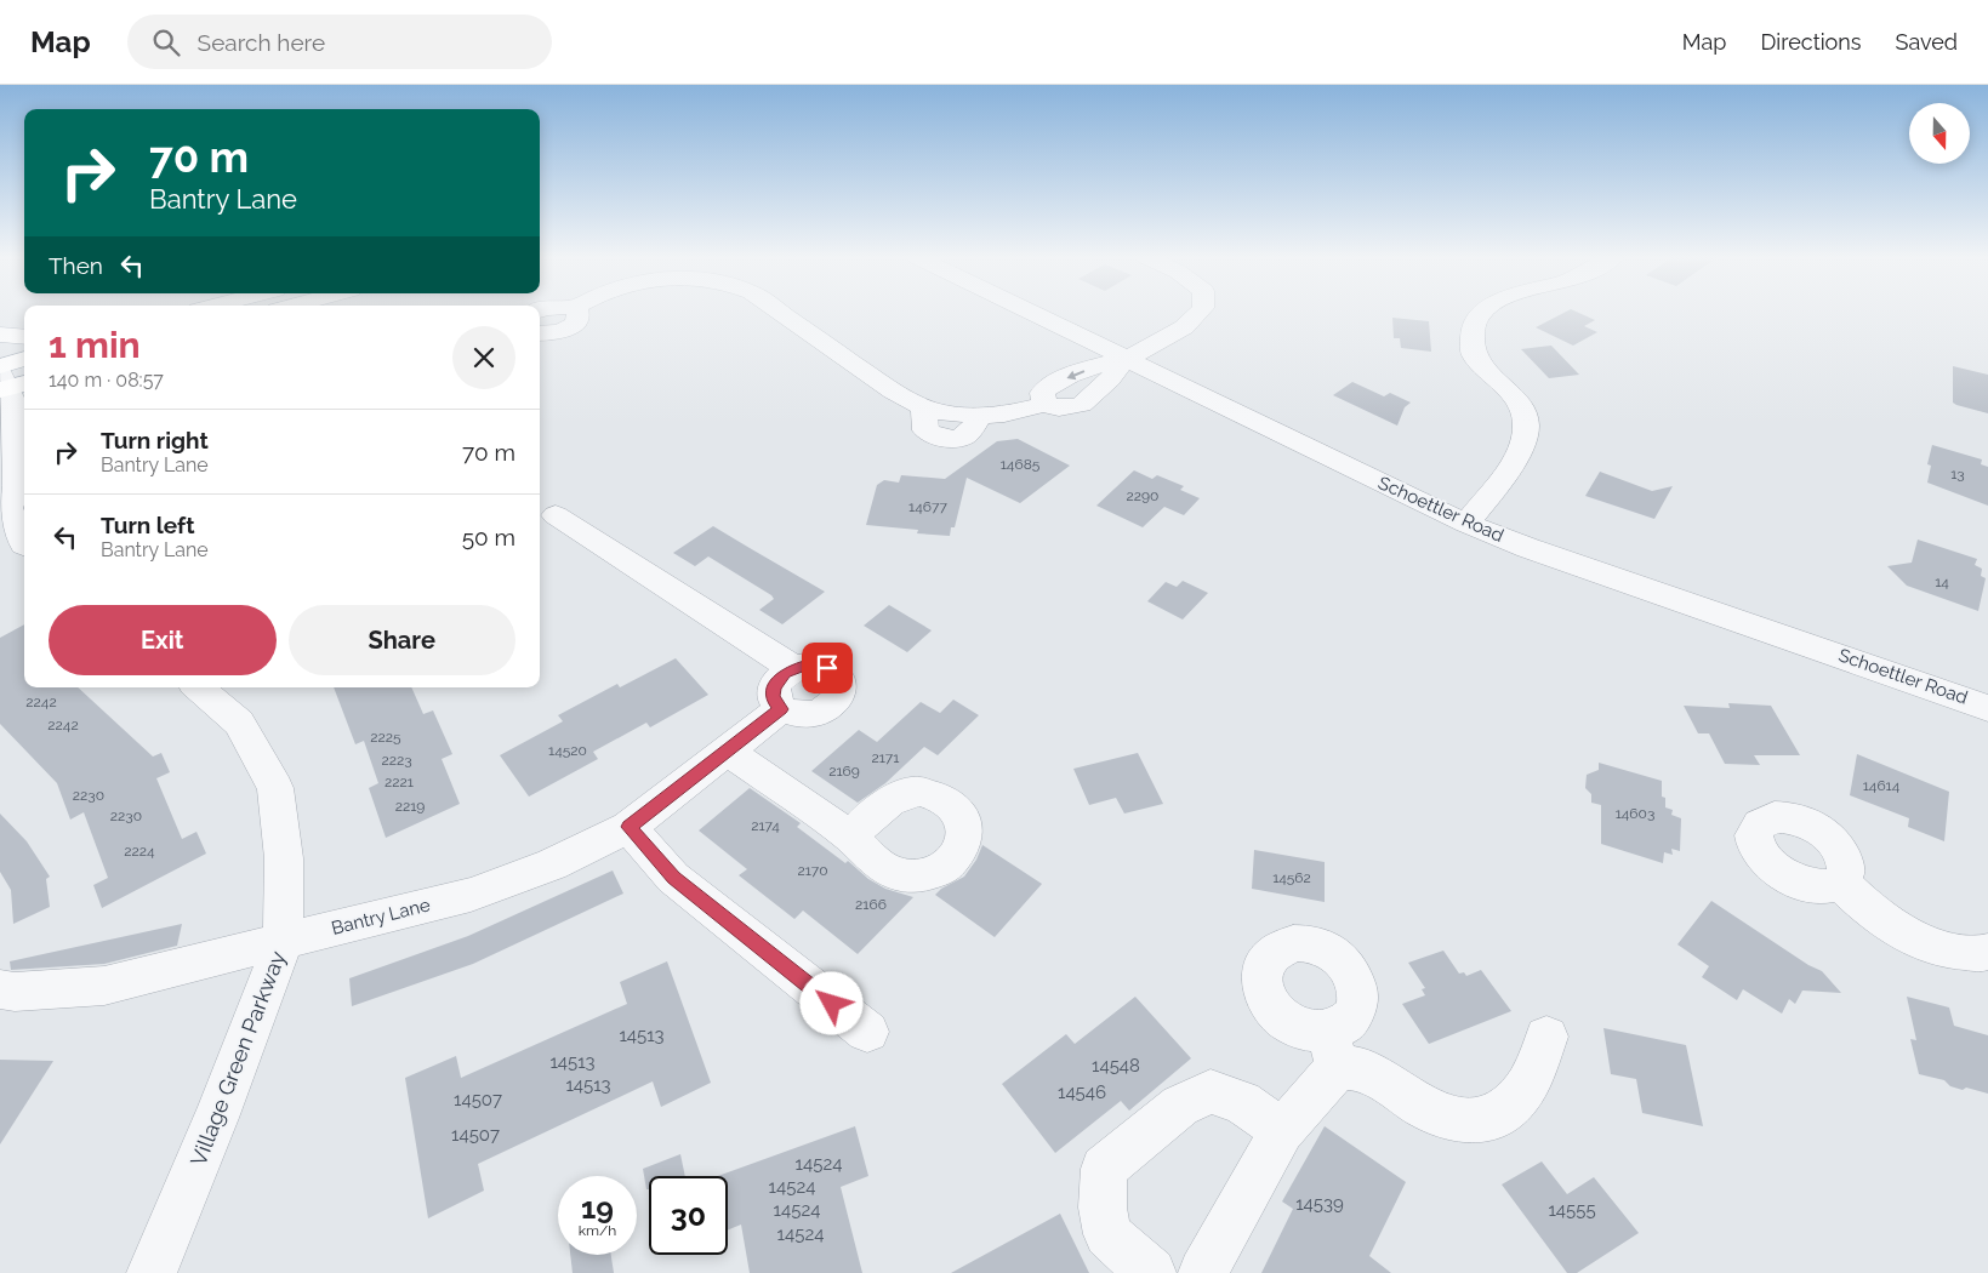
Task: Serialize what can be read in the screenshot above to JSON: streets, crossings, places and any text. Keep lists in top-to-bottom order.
{
  "streets": {
    "street": ["Schoettler Road", "Bantry Lane", "Village Green Parkway"]
  },
  "crossings": [
    ["Bantry Lane", "Village Green Parkway"]
  ],
  "house_numbers": [
    "14685",
    "13",
    "2290",
    "14677",
    "14",
    "2242",
    "2242",
    "2225",
    "14520",
    "2171",
    "2223",
    "2169",
    "2221",
    "14614",
    "2230",
    "2219",
    "14603",
    "2230",
    "2174",
    "2224",
    "2170",
    "14562",
    "2166",
    "14513",
    "14513",
    "14548",
    "14513",
    "14546",
    "14507",
    "14507",
    "14524",
    "14524",
    "14539",
    "14524",
    "14555",
    "14524"
  ],
  "north": "bottom",
  "page": {
    "header": "Map",
    "search": "Search here",
    "nav": ["Map", "Directions", "Saved"],
    "turn": ["70 m", "Bantry Lane"],
    "then": "Then",
    "heading": ["1 min", "140 m · 08:57"],
    "list": [
      {
        "name": "Turn right",
        "note": "Bantry Lane",
        "value": "70 m"
      },
      {
        "name": "Turn left",
        "note": "Bantry Lane",
        "value": "50 m"
      }
    ],
    "buttons": ["Exit", "Share"],
    "speed": "19 km/h",
    "limit": "30"
  }
}
